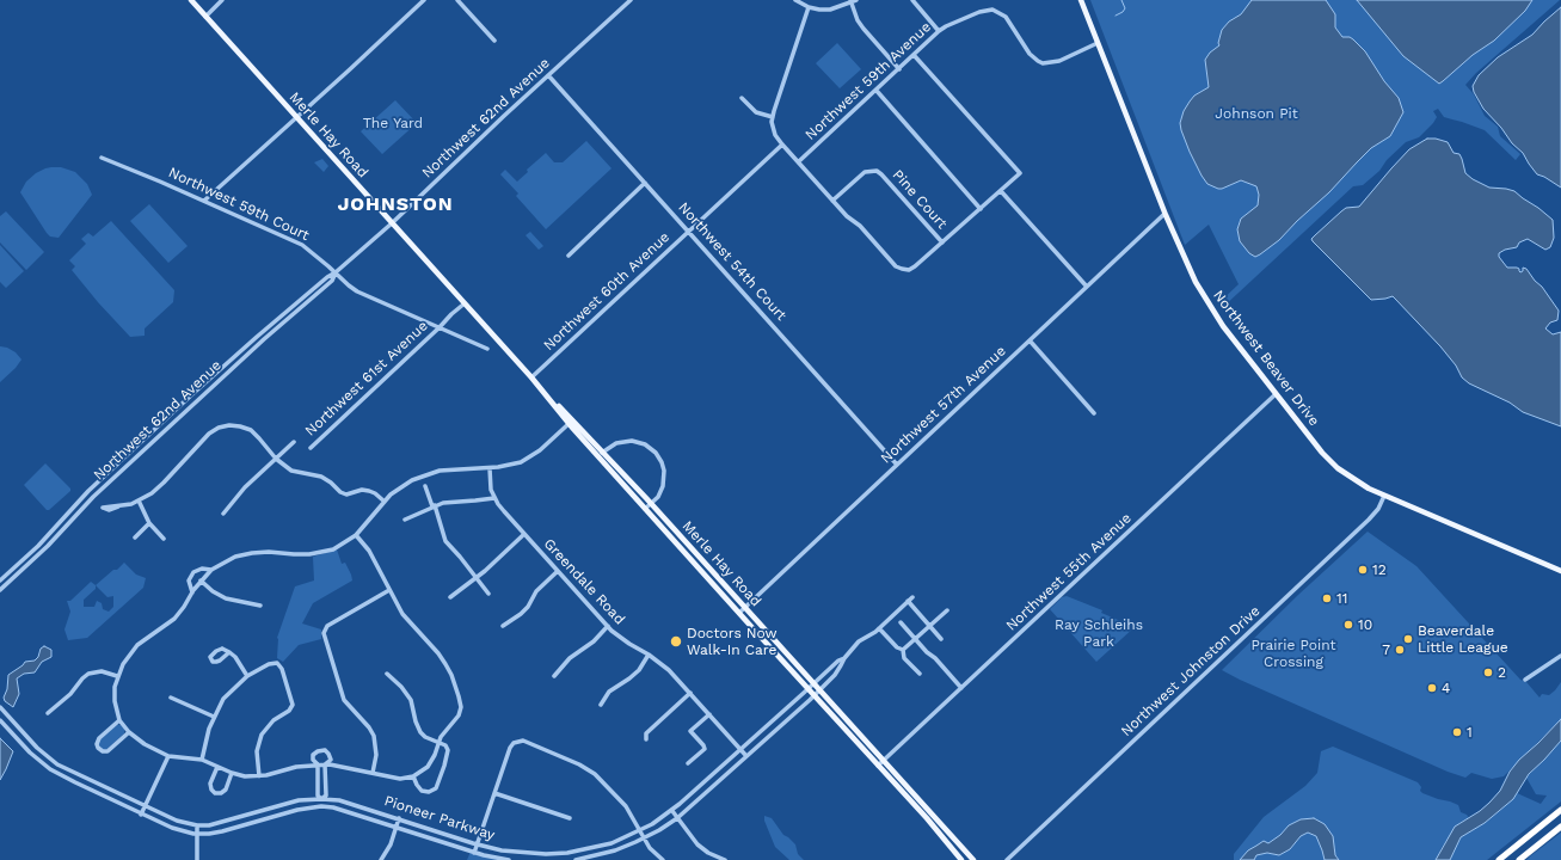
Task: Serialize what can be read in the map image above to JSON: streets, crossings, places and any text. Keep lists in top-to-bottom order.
{
  "streets": {
    "main road": ["Merle Hay Road", "Northwest Beaver Drive"],
    "street": [
      "Northwest 59th Avenue",
      "Northwest 62nd Avenue",
      "Pine Court",
      "Northwest 59th Court",
      "Northwest 54th Court",
      "Northwest 60th Avenue",
      "Northwest 61st Avenue",
      "Northwest 57th Avenue",
      "Northwest 55th Avenue",
      "Greendale Road",
      "Northwest Johnston Drive",
      "Pioneer Parkway"
    ]
  },
  "crossings": [
    ["Northwest 59th Avenue", "Northwest Beaver Drive"],
    ["Northwest 62nd Avenue", "Merle Hay Road"],
    ["Northwest 62nd Avenue", "Northwest 59th Court"],
    ["Northwest 62nd Avenue", "Northwest 54th Court"],
    ["Merle Hay Road", "Northwest 60th Avenue"],
    ["Merle Hay Road", "Northwest 61st Avenue"],
    ["Merle Hay Road", "Northwest 57th Avenue"],
    ["Merle Hay Road", "Northwest 55th Avenue"],
    ["Merle Hay Road", "Pioneer Parkway"],
    ["Northwest 59th Court", "Northwest 61st Avenue"],
    ["Northwest 54th Court", "Northwest 60th Avenue"],
    ["Northwest 54th Court", "Northwest 57th Avenue"],
    ["Northwest Beaver Drive", "Northwest 57th Avenue"],
    ["Northwest Beaver Drive", "Northwest 55th Avenue"],
    ["Northwest Beaver Drive", "Northwest Johnston Drive"],
    ["Greendale Road", "Pioneer Parkway"]
  ],
  "districts": ["JOHNSTON"],
  "parks": [
    "Johnson Pit",
    "The Yard",
    "Ray Schleihs Park",
    "Prairie Point Crossing"
  ],
  "places": [
    "12",
    "11",
    "10",
    "Beaverdale Little League",
    "Doctors Now Walk-In Care",
    "7",
    "2",
    "4",
    "1"
  ]
}
